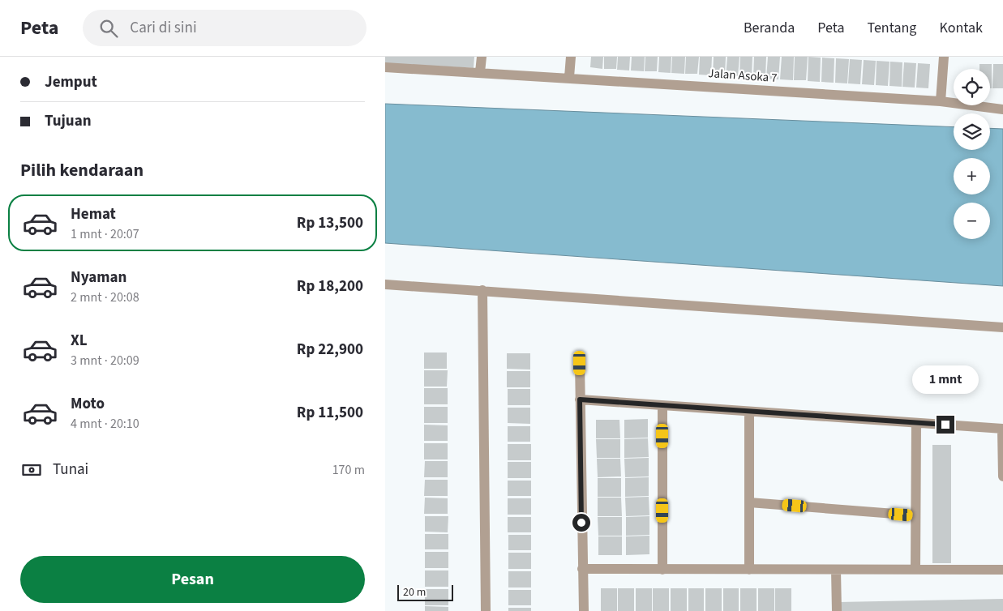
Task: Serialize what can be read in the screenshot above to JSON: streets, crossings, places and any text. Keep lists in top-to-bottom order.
{
  "streets": {
    "street": ["Jalan Asoka 7"]
  },
  "scale_bar": "20 m",
  "page": {
    "header": "Peta",
    "search": "Cari di sini",
    "nav": [
      "Beranda",
      "Peta",
      "Tentang",
      "Kontak"
    ],
    "banner": ["Jemput", "Tujuan"],
    "map_buttons": ["+", "−"],
    "heading": "Pilih kendaraan",
    "list": [
      {
        "name": "Hemat",
        "note": "1 mnt · 20:07",
        "value": "Rp 13,500"
      },
      {
        "name": "Nyaman",
        "note": "2 mnt · 20:08",
        "value": "Rp 18,200"
      },
      {
        "name": "XL",
        "note": "3 mnt · 20:09",
        "value": "Rp 22,900"
      },
      {
        "name": "Moto",
        "note": "4 mnt · 20:10",
        "value": "Rp 11,500"
      }
    ],
    "bubble": "1 mnt",
    "pay": ["Tunai", "170 m"],
    "buttons": "Pesan",
    "scale": "20 m"
  }
}
